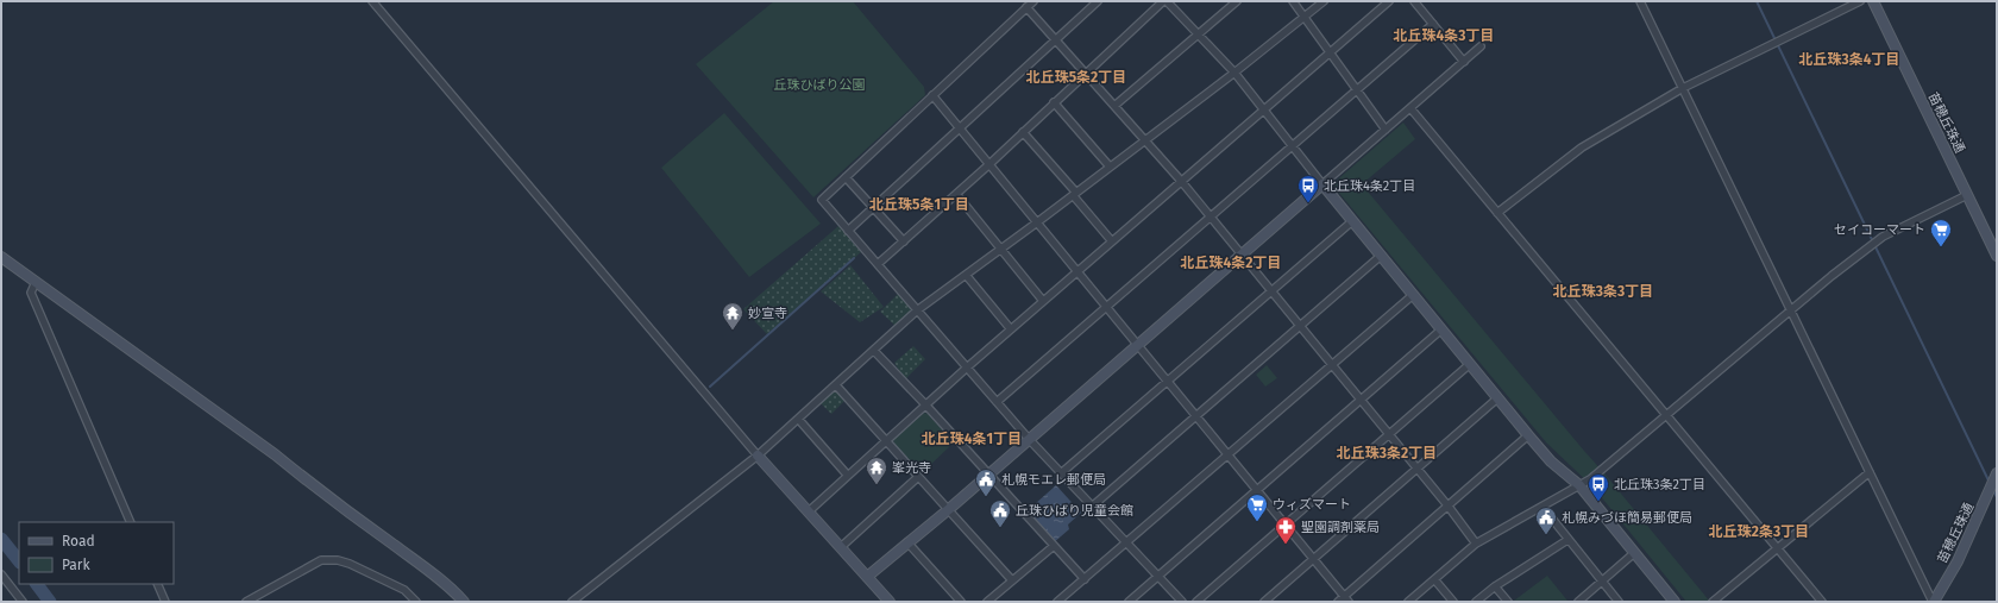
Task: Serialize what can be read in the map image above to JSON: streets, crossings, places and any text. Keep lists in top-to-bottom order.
{
  "streets": {
    "street": ["苗穂丘珠通"]
  },
  "districts": [
    "北丘珠4条3丁目",
    "北丘珠3条4丁目",
    "北丘珠5条2丁目",
    "北丘珠5条1丁目",
    "北丘珠4条2丁目",
    "北丘珠3条3丁目",
    "北丘珠4条1丁目",
    "北丘珠3条2丁目",
    "北丘珠2条3丁目"
  ],
  "parks": ["丘珠ひばり公園"],
  "places": {
    "bus stop": ["北丘珠4条2丁目", "北丘珠3条2丁目"],
    "supermarket": ["セイコーマート", "ウィズマート"],
    "temple": ["妙宣寺", "峯光寺"],
    "public building": ["札幌モエレ郵便局", "丘珠ひばり児童会館", "札幌みづほ簡易郵便局"],
    "pharmacy": ["聖園調剤薬局"]
  },
  "legend": ["Road", "Park"]
}
